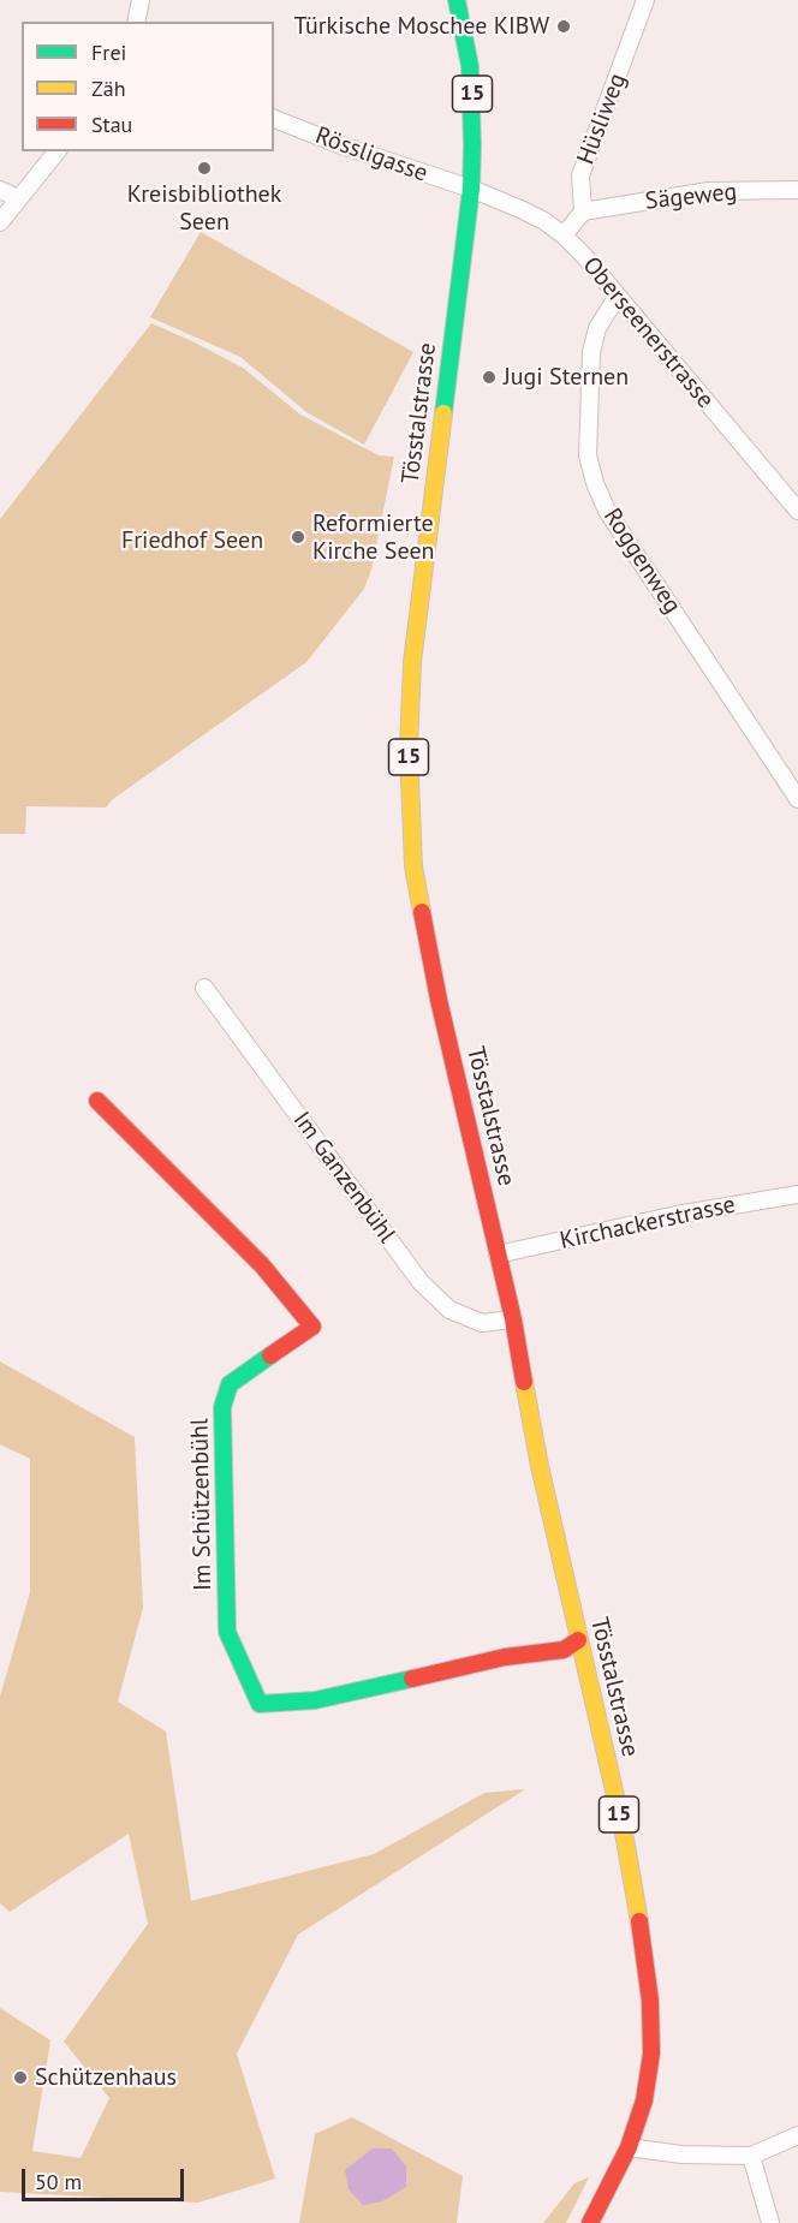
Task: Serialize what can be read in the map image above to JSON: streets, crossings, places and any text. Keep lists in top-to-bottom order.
{
  "streets": {
    "main road": ["15", "Tösstalstrasse", "Im Schützenbühl"],
    "street": [
      "Hüsliweg",
      "Rössligasse",
      "Sägeweg",
      "Oberseenerstrasse",
      "Roggenweg",
      "Im Ganzenbühl",
      "Kirchackerstrasse"
    ]
  },
  "crossings": [
    ["Hüsliweg", "Sägeweg"],
    ["Rössligasse", "Oberseenerstrasse"],
    ["Rössligasse", "Tösstalstrasse"],
    ["Oberseenerstrasse", "Tösstalstrasse"],
    ["Oberseenerstrasse", "Roggenweg"],
    ["Tösstalstrasse", "Im Ganzenbühl"],
    ["Tösstalstrasse", "Kirchackerstrasse"],
    ["Tösstalstrasse", "Im Schützenbühl"]
  ],
  "parks": ["Friedhof Seen"],
  "places": [
    "Türkische Moschee KIBW",
    "Kreisbibliothek Seen",
    "Jugi Sternen",
    "Reformierte Kirche Seen",
    "Schützenhaus"
  ],
  "legend": ["Frei", "Zäh", "Stau"],
  "scale_bar": "50 m"
}
